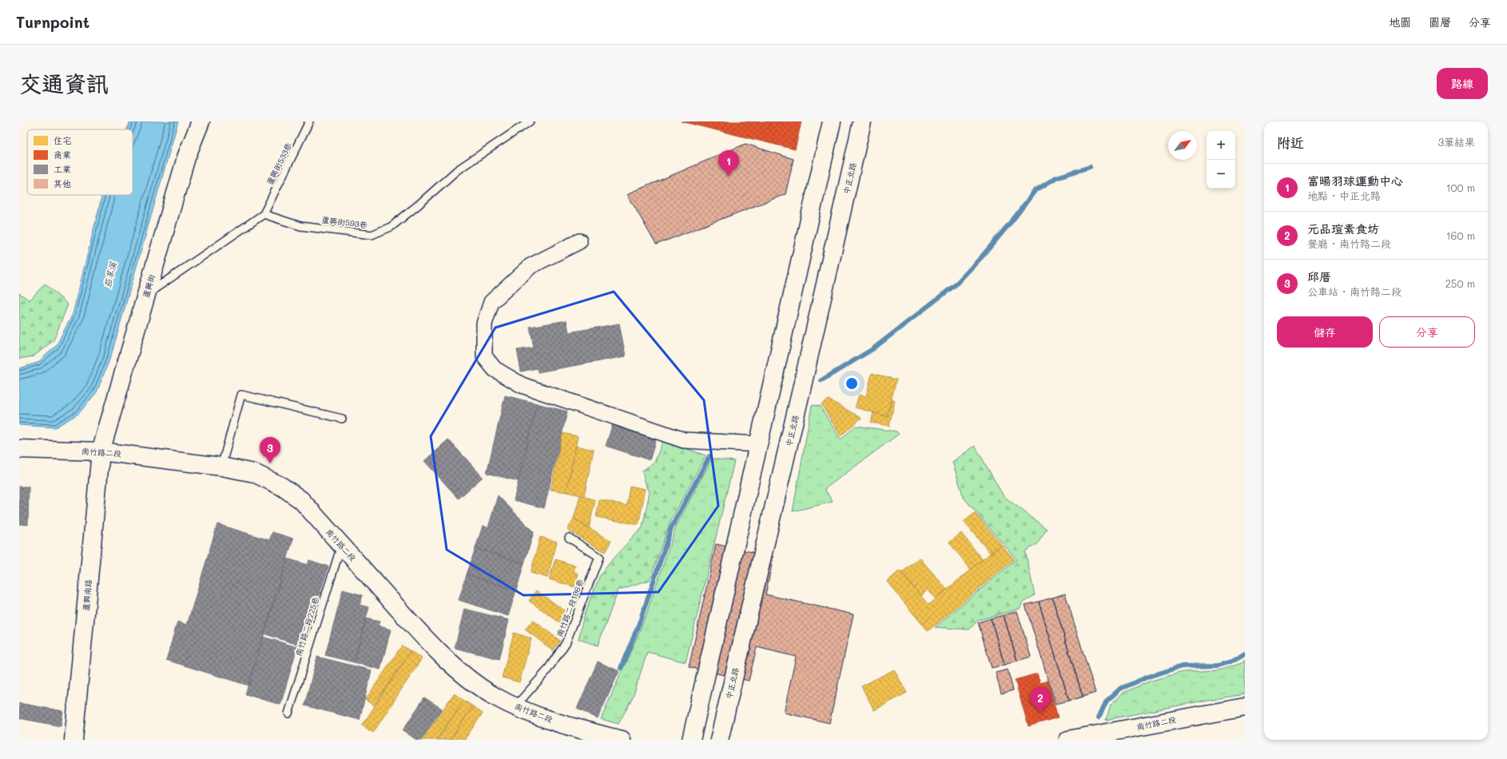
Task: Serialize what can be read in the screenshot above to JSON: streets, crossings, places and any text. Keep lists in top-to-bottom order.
{
  "streets": {
    "street": [
      "中正北路",
      "蘆興街",
      "南竹路二段",
      "蘆興南路"
    ],
    "lane": [
      "蘆興街533巷",
      "蘆興街593巷",
      "南竹路二段196巷",
      "南竹路二段225巷"
    ]
  },
  "crossings": [
    ["蘆興街533巷", "蘆興街593巷"],
    ["蘆興街", "南竹路二段"],
    ["蘆興街", "蘆興南路"],
    ["南竹路二段", "蘆興南路"],
    ["南竹路二段", "南竹路二段196巷"],
    ["南竹路二段", "南竹路二段225巷"]
  ],
  "water": ["茄苳溪"],
  "legend": [
    "住宅",
    "商業",
    "工業",
    "其他"
  ],
  "north": "top right",
  "page": {
    "header": "Turnpoint",
    "nav": ["地圖", "圖層", "分享"],
    "buttons": [
      "路線",
      ["儲存", "分享"]
    ],
    "title": "交通資訊",
    "heading": ["附近", "3筆結果"],
    "map_buttons": ["+", "−"],
    "pins": ["1", "3", "2"],
    "list": [
      {
        "mark": "1",
        "name": "富暘羽球運動中心",
        "note": "地點 · 中正北路",
        "value": "100 m"
      },
      {
        "mark": "2",
        "name": "元品瑄素食坊",
        "note": "餐廳 · 南竹路二段",
        "value": "160 m"
      },
      {
        "mark": "3",
        "name": "邱厝",
        "note": "公車站 · 南竹路二段",
        "value": "250 m"
      }
    ]
  }
}
